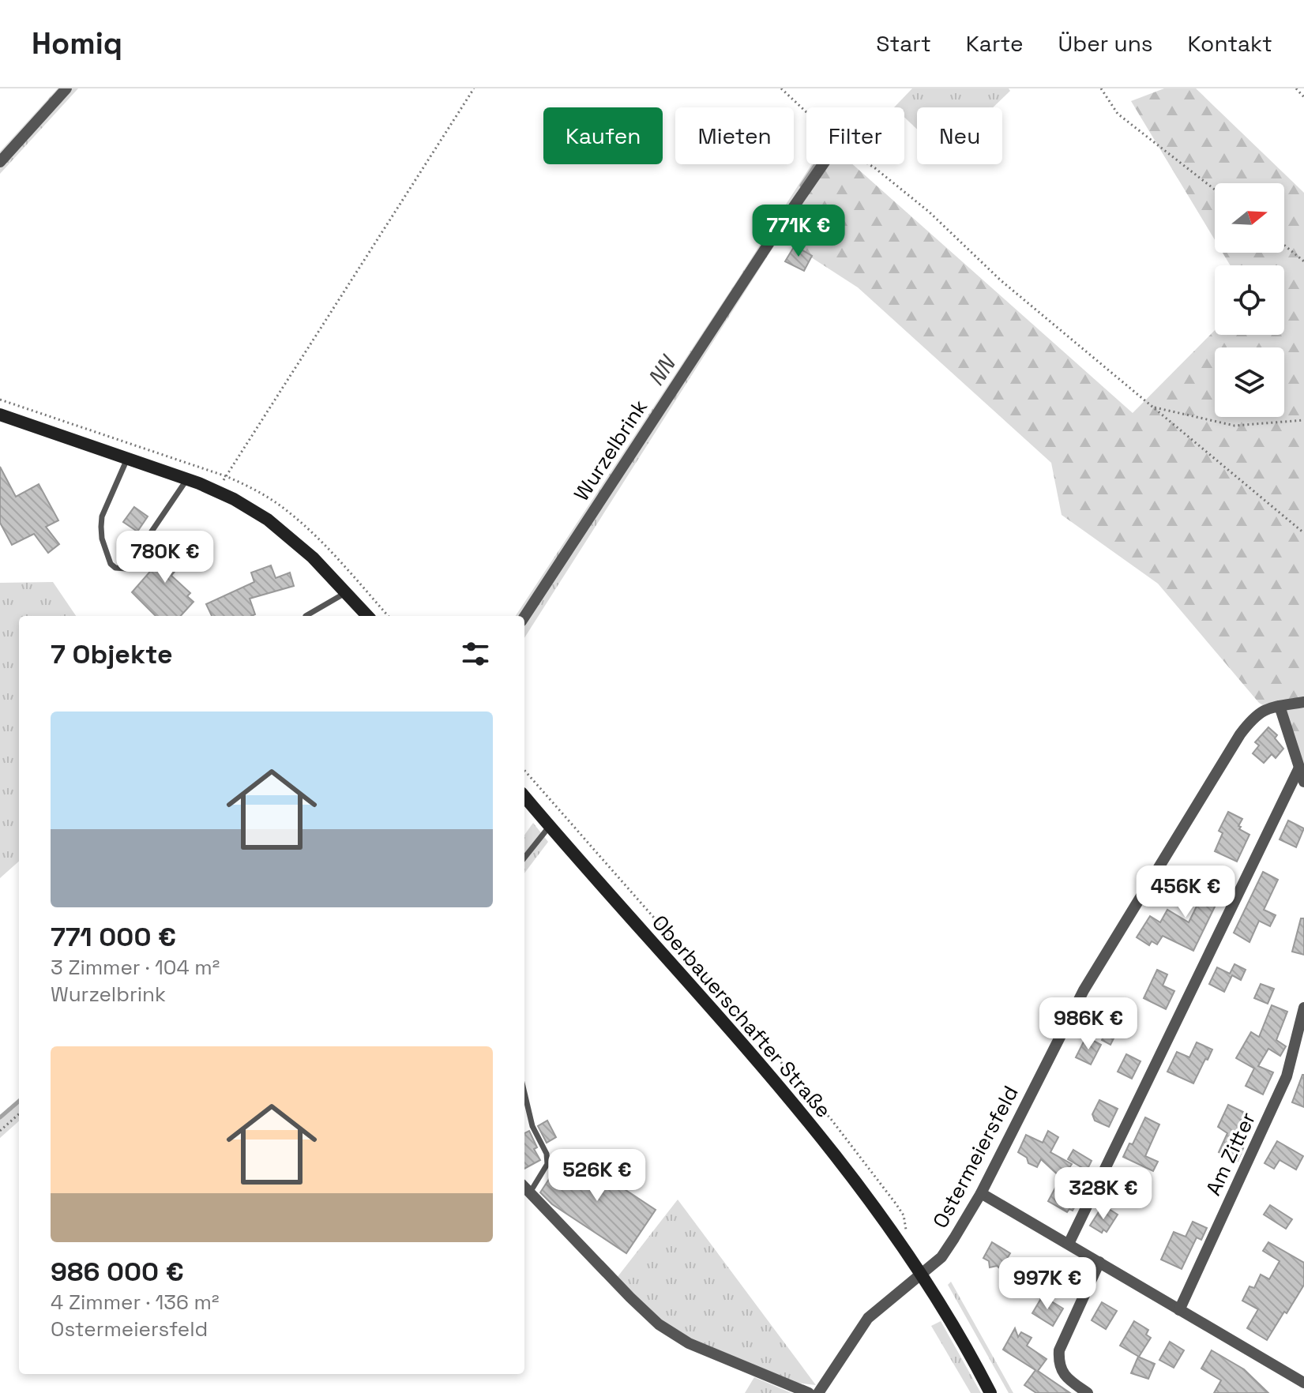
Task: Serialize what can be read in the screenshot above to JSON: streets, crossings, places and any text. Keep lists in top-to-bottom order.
{
  "streets": {
    "main road": ["Oberbauerschafter Straße"],
    "street": ["Wurzelbrink", "Am Zitter", "Ostermeiersfeld"]
  },
  "crossings": [
    ["Oberbauerschafter Straße", "Ostermeiersfeld"]
  ],
  "water": ["NN"],
  "north": "right",
  "page": {
    "header": "Homiq",
    "nav": [
      "Start",
      "Karte",
      "Über uns",
      "Kontakt"
    ],
    "chip": [
      "Kaufen",
      "Mieten",
      "Filter",
      "Neu"
    ],
    "price": [
      "771K €",
      "780K €",
      "456K €",
      "986K €",
      "526K €",
      "328K €",
      "997K €"
    ],
    "heading": "7 Objekte",
    "list": [
      {
        "name": "771 000 €",
        "note": "3 Zimmer · 104 m² · Wurzelbrink"
      },
      {
        "name": "986 000 €",
        "note": "4 Zimmer · 136 m² · Ostermeiersfeld"
      }
    ]
  }
}
